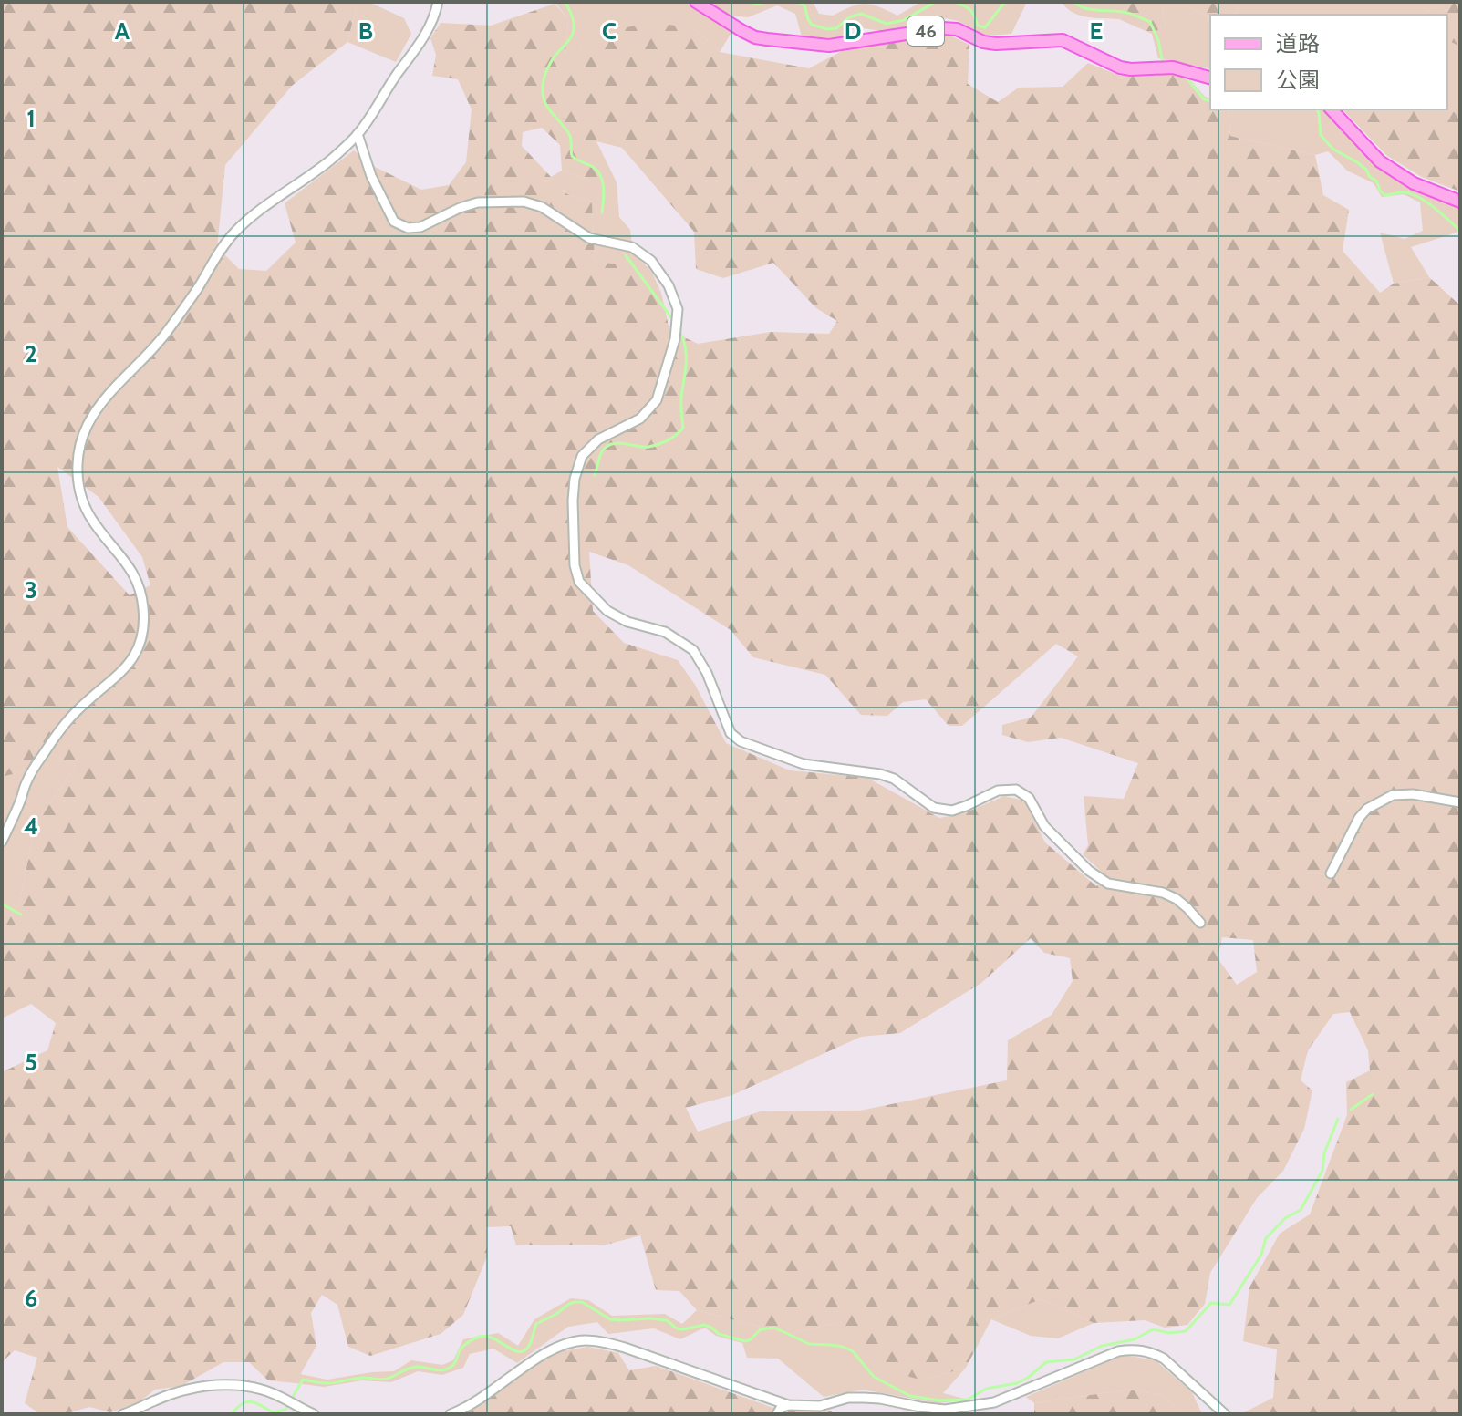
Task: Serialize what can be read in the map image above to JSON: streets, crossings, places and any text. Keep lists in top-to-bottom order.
{
  "streets": {
    "main road": ["46"]
  },
  "legend": ["道路", "公園"],
  "grid": {
    "columns": [
      "A",
      "B",
      "C",
      "D",
      "E"
    ],
    "rows": [
      "1",
      "2",
      "3",
      "4",
      "5",
      "6"
    ]
  }
}
